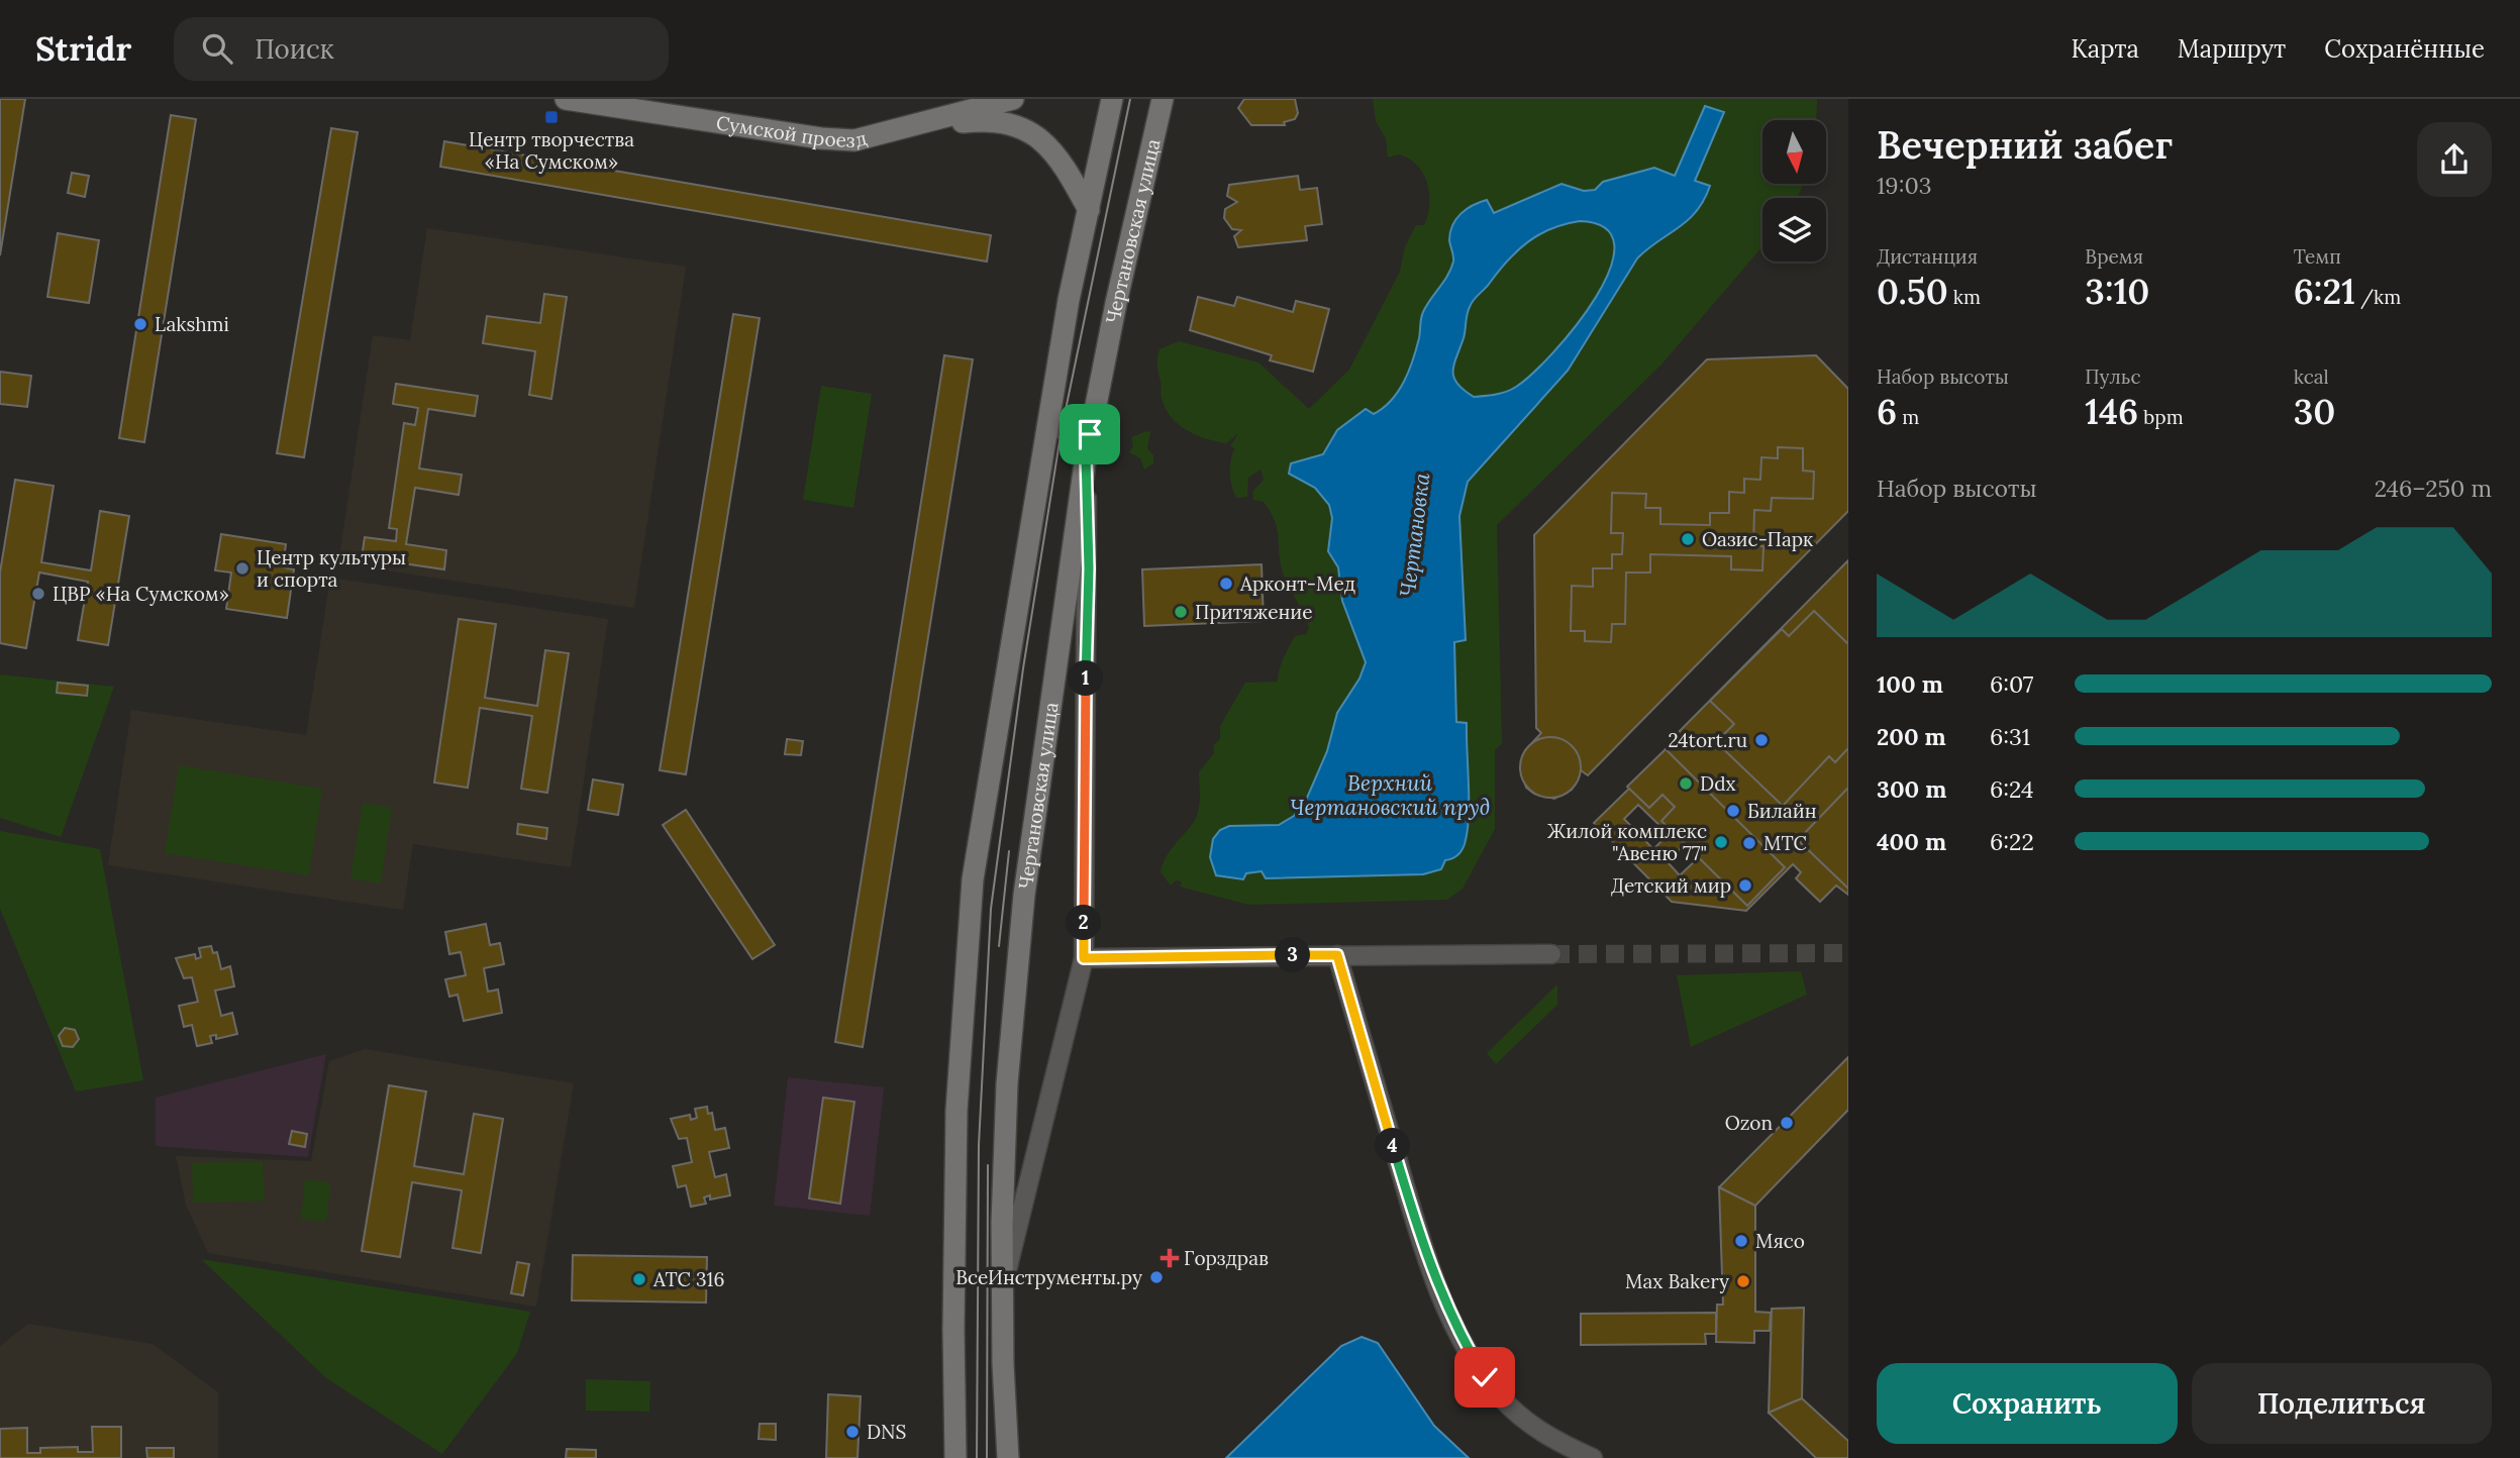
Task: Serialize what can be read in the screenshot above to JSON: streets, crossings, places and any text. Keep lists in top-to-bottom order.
{
  "streets": {
    "main road": ["Сумской проезд", "Чертановская улица"]
  },
  "water": ["Чертановка", "Верхний Чертановский пруд"],
  "places": {
    "transit": ["Центр творчества «На Сумском»"],
    "other": [
      "Lakshmi",
      "Оазис-Парк",
      "Центр культуры и спорта",
      "Арконт-Мед",
      "ЦВР «На Сумском»",
      "Притяжение",
      "24tort.ru",
      "Ddx",
      "Билайн",
      "Жилой комплекс \"Авеню 77\"",
      "МТС",
      "Детский мир",
      "Ozon",
      "Мясо",
      "ВсеИнструменты.ру",
      "АТС 316",
      "Max Bakery",
      "DNS"
    ],
    "health": ["Горздрав"]
  },
  "north": "bottom",
  "page": {
    "header": "Stridr",
    "search": "Поиск",
    "nav": ["Карта", "Маршрут", "Сохранённые"],
    "heading": ["Вечерний забег", "19:03"],
    "stats": [
      ["Дистанция", "0.50 km"],
      ["Время", "3:10"],
      ["Темп", "6:21 /km"],
      ["Набор высоты", "6 m"],
      ["Пульс", "146 bpm"],
      ["kcal", "30"]
    ],
    "chart": ["Набор высоты", "246–250 m"],
    "list": [
      {
        "name": "100 m",
        "note": "6:07"
      },
      {
        "name": "200 m",
        "note": "6:31"
      },
      {
        "name": "300 m",
        "note": "6:24"
      },
      {
        "name": "400 m",
        "note": "6:22"
      }
    ],
    "pins": [
      "1",
      "2",
      "3",
      "4"
    ],
    "buttons": ["Сохранить", "Поделиться"]
  }
}
